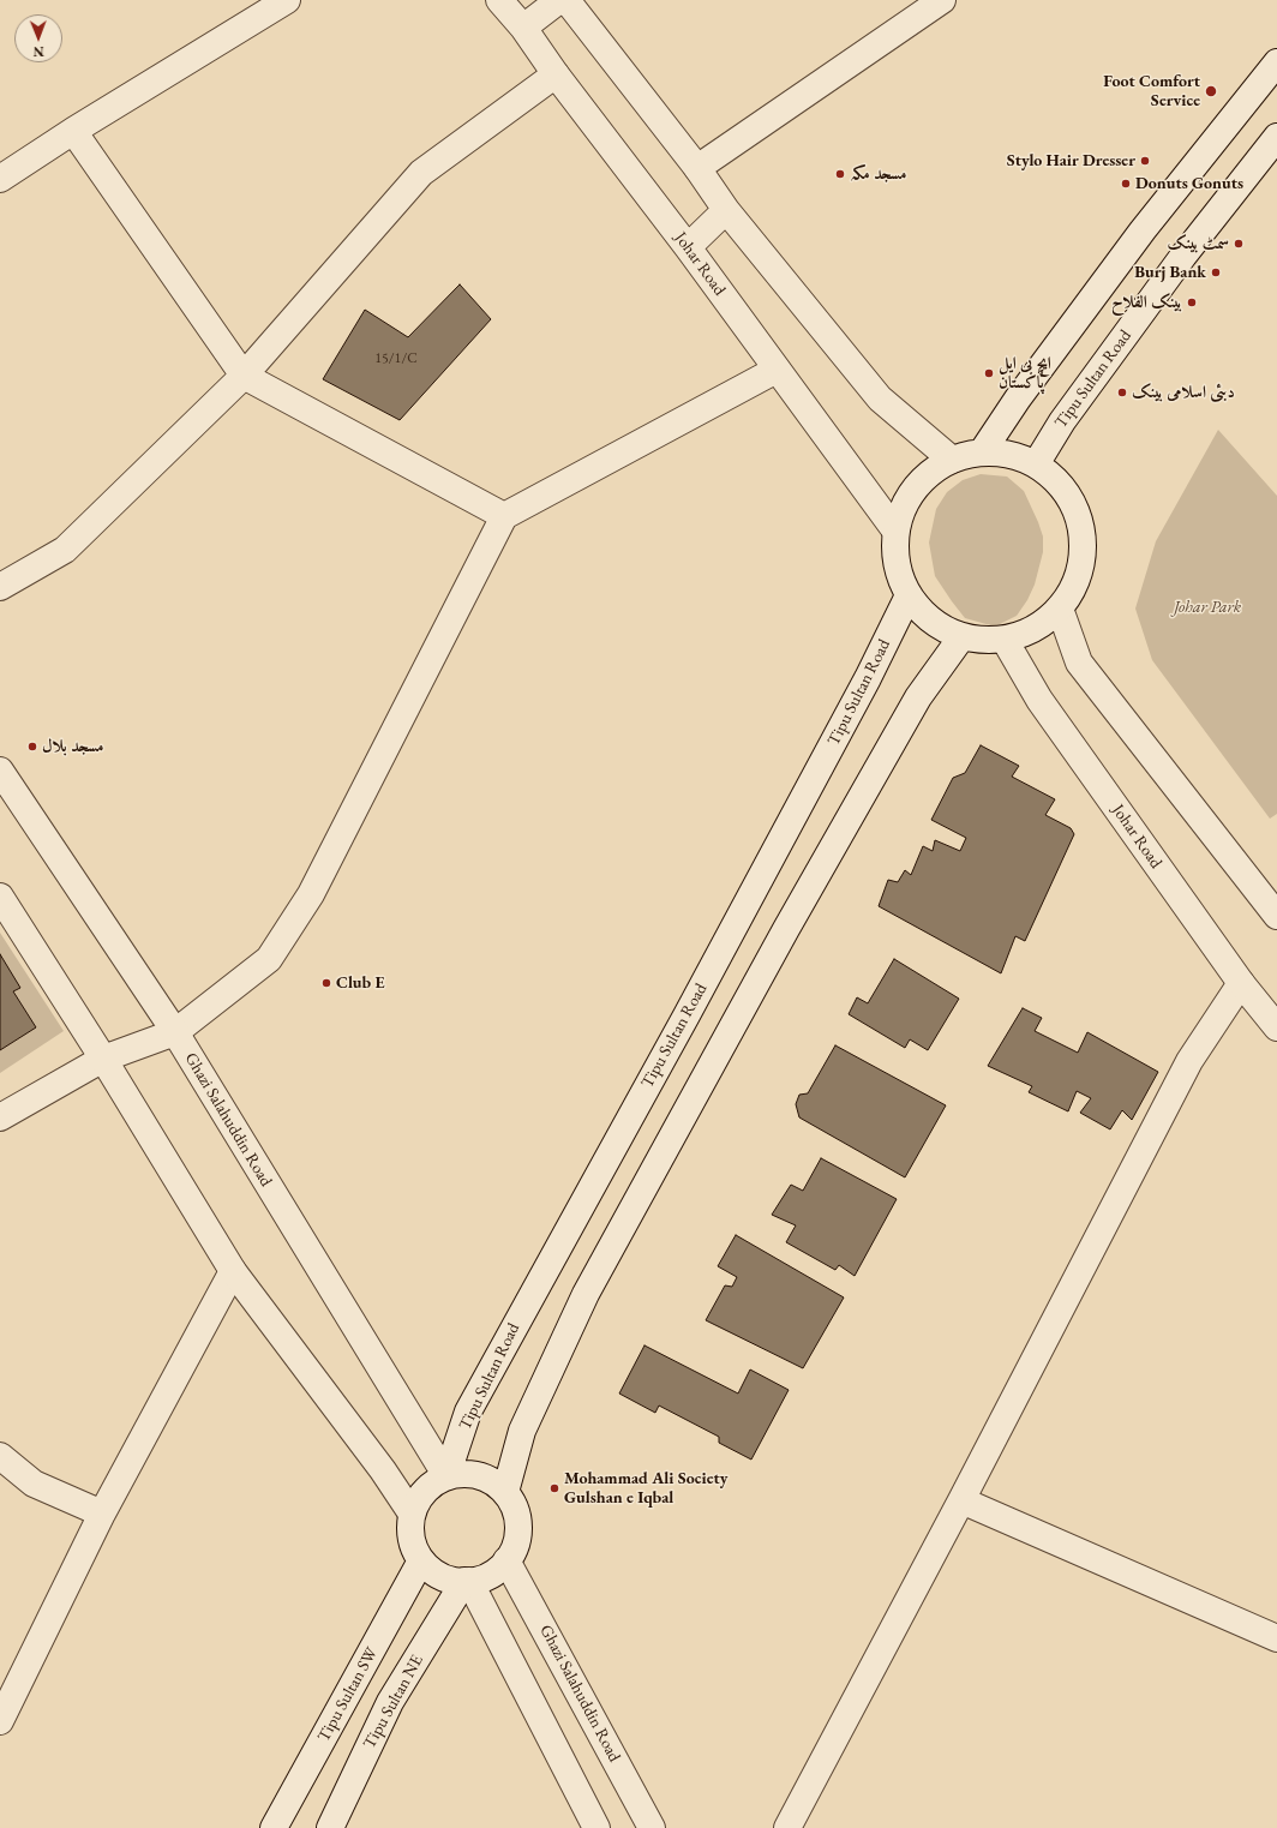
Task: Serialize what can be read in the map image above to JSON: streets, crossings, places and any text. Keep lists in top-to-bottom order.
{
  "streets": {
    "street": [
      "Johar Road",
      "Tipu Sultan Road",
      "Ghazi Salahuddin Road",
      "Tipu Sultan SW",
      "Tipu Sultan NE"
    ]
  },
  "crossings": [
    ["Tipu Sultan Road", "Ghazi Salahuddin Road"],
    ["Tipu Sultan Road", "Tipu Sultan SW"],
    ["Tipu Sultan Road", "Tipu Sultan NE"],
    ["Ghazi Salahuddin Road", "Tipu Sultan SW"],
    ["Ghazi Salahuddin Road", "Tipu Sultan NE"],
    ["Tipu Sultan SW", "Tipu Sultan NE"]
  ],
  "parks": ["Johar Park"],
  "places": [
    "Foot Comfort Service",
    "Stylo Hair Dresser",
    "مسجد مکہ",
    "Donuts Gonuts",
    "سمٹ بینک",
    "Burj Bank",
    "بینک الفلاح",
    "ایچ بی ایل پاکستان",
    "دبئی اسلامی بینک",
    "مسجد بلال",
    "Club E",
    "Mohammad Ali Society Gulshan e Iqbal"
  ],
  "house_numbers": ["15/1/C"],
  "north": "bottom"
}
